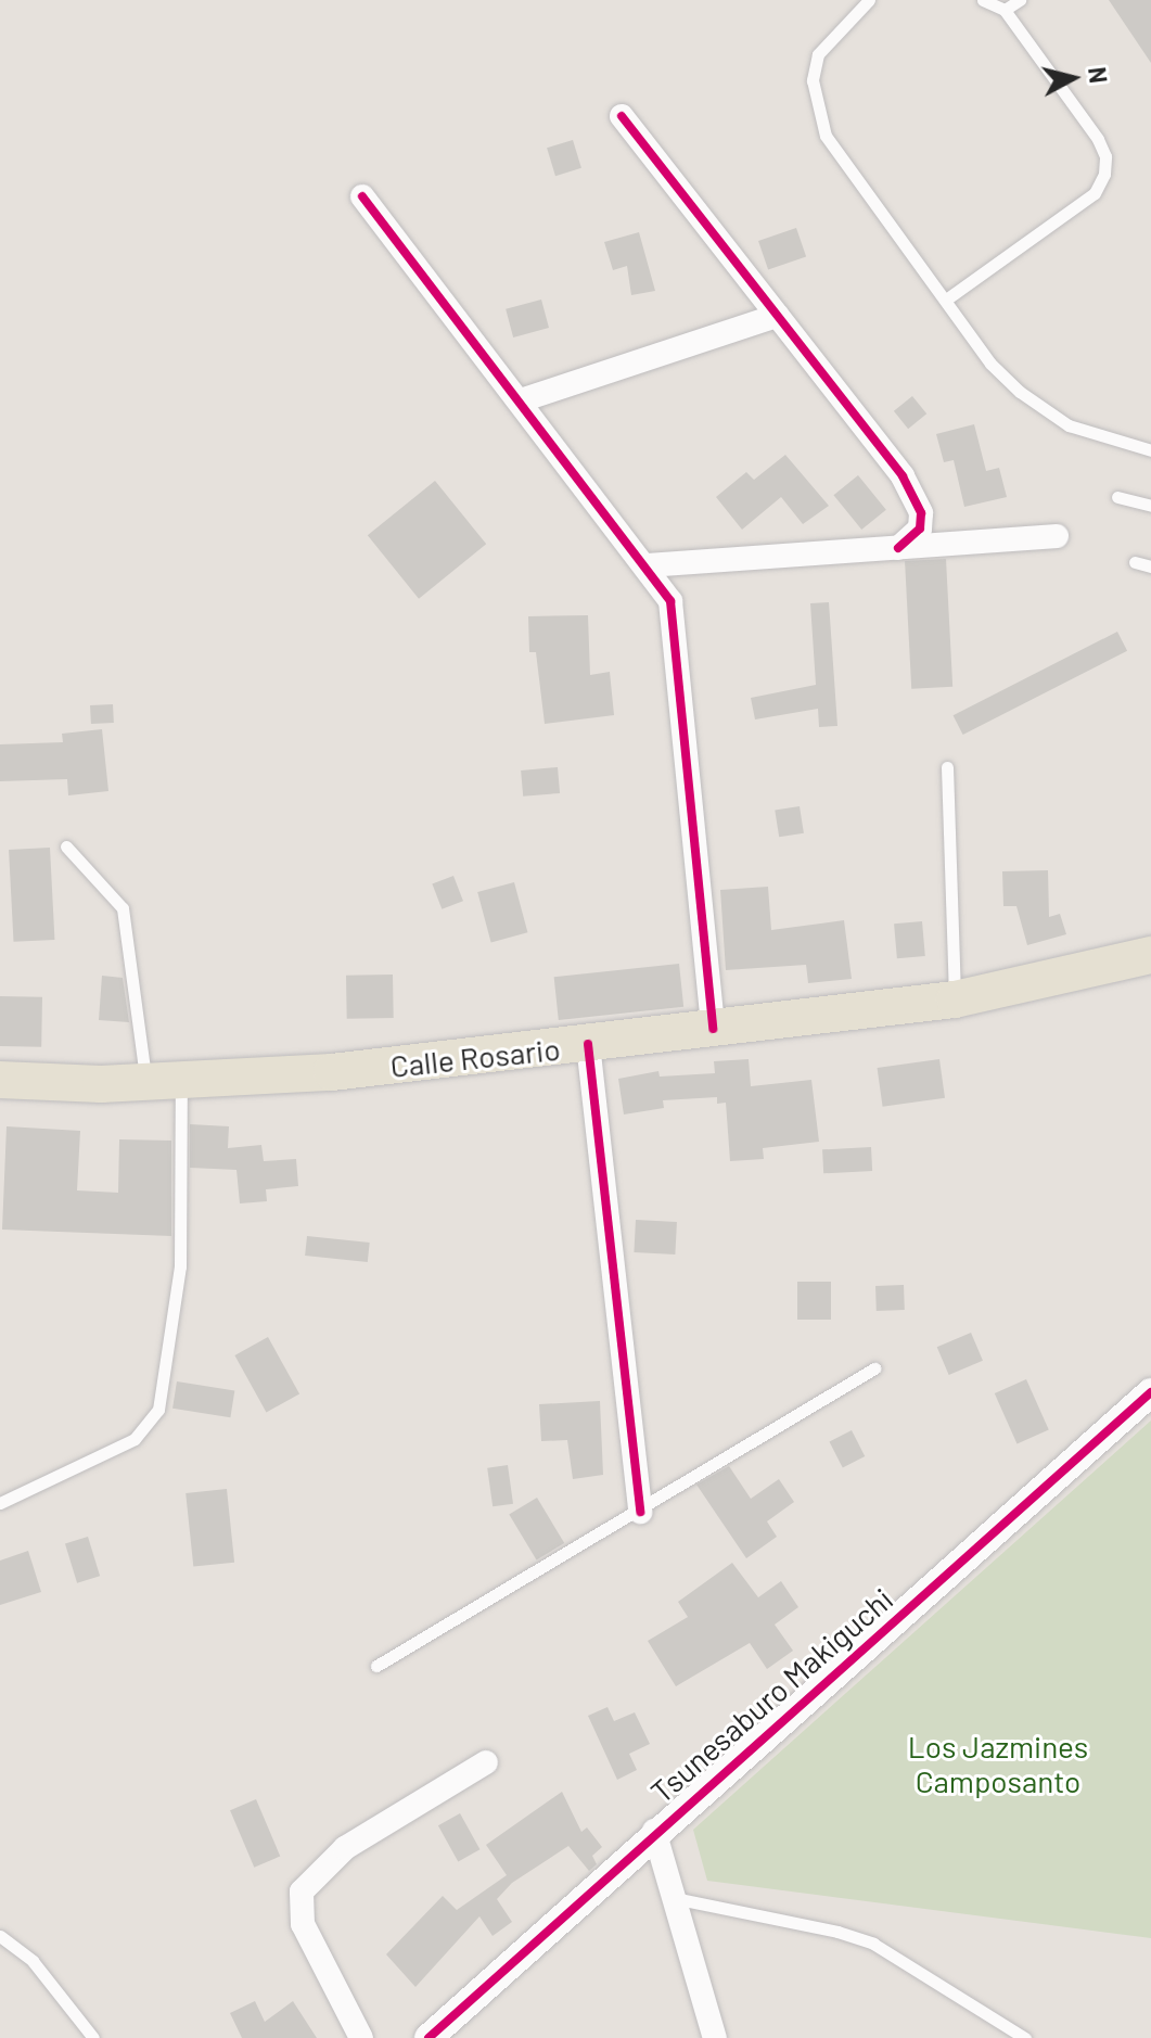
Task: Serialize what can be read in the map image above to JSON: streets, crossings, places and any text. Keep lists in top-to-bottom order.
{
  "streets": {
    "main road": ["Calle Rosario"],
    "street": ["Tsunesaburo Makiguchi"]
  },
  "parks": ["Los Jazmines Camposanto"],
  "north": "right"
}
